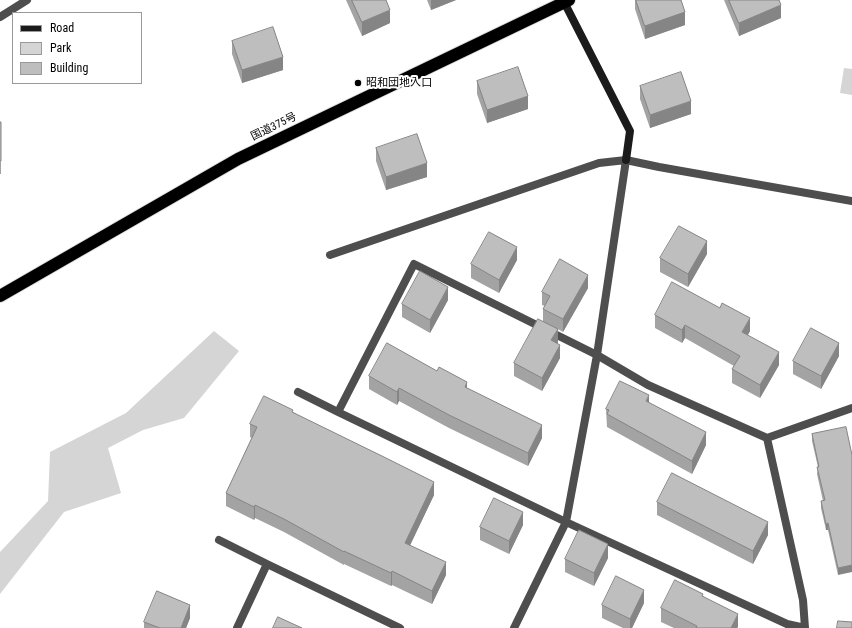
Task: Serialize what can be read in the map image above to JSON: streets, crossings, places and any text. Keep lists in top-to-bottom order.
{
  "streets": {
    "highway": ["国道375号"]
  },
  "places": ["昭和団地入口"],
  "legend": ["Road", "Park", "Building"]
}
